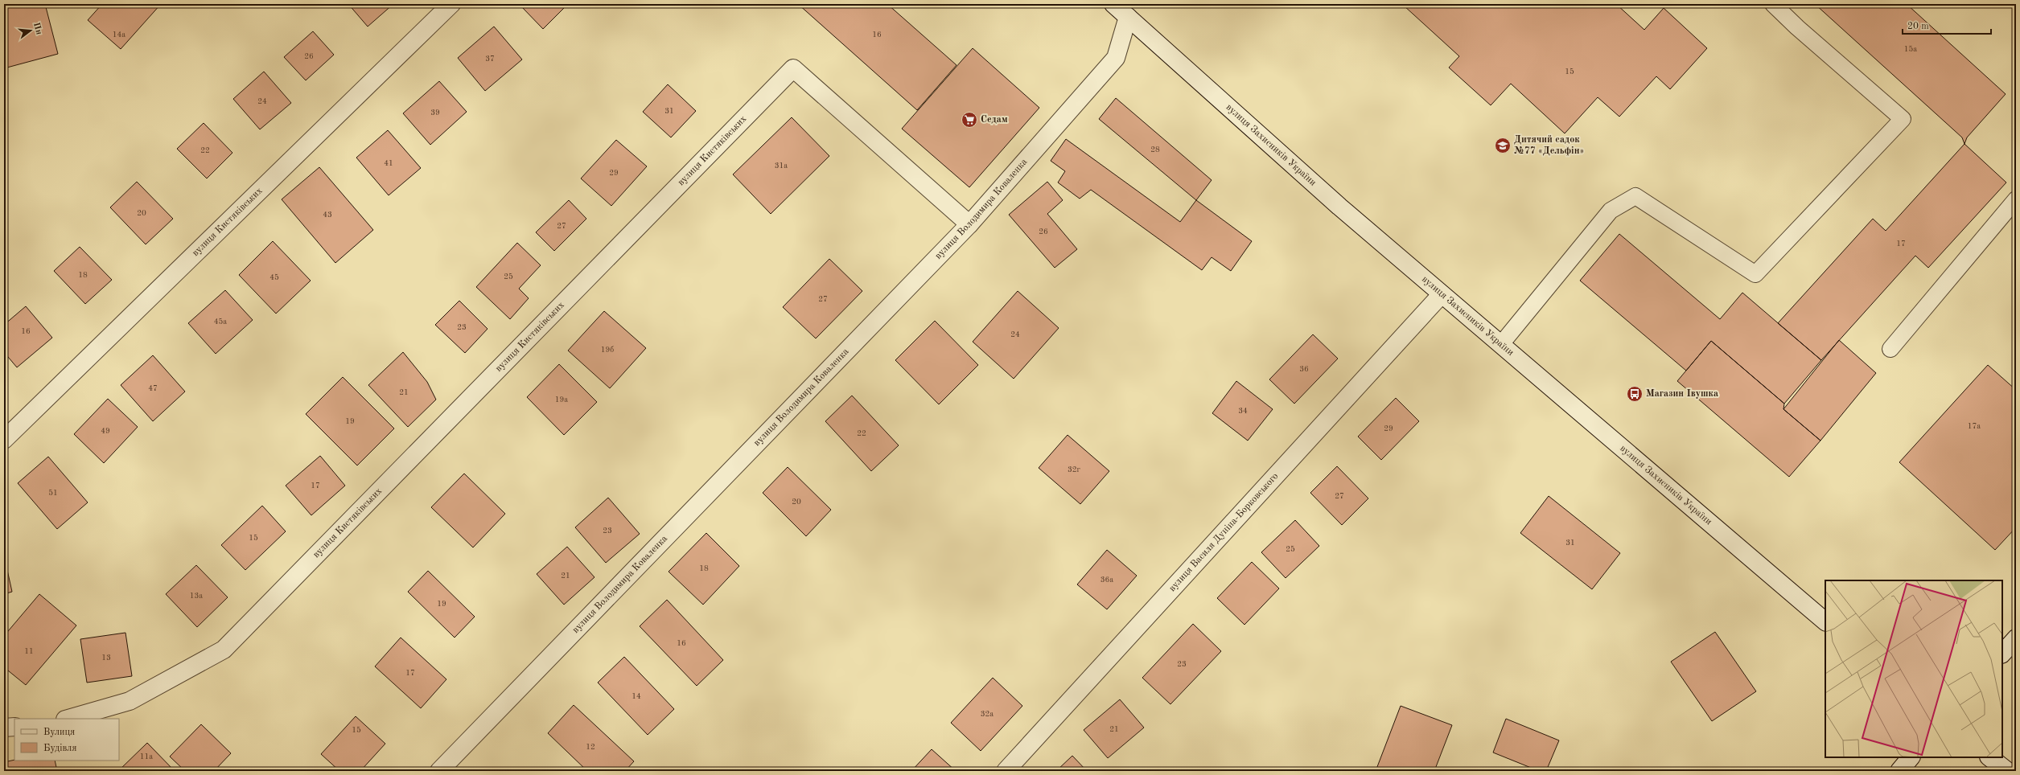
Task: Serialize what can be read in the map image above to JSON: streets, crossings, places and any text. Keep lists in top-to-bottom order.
{
  "streets": {
    "street": [
      "вулиця Захисників України",
      "вулиця Кистяківських",
      "вулиця Володимира Коваленка",
      "вулиця Василя Дуніна-Борковського"
    ]
  },
  "crossings": [
    ["вулиця Захисників України", "вулиця Володимира Коваленка"],
    ["вулиця Захисників України", "вулиця Василя Дуніна-Борковського"],
    ["вулиця Кистяківських", "вулиця Володимира Коваленка"]
  ],
  "places": {
    "supermarket": ["Седам"],
    "school or university": ["Дитячий садок №77 «Дельфін»"],
    "bus stop": ["Магазин Івушка"]
  },
  "house_numbers": [
    "14а",
    "16",
    "15а",
    "26",
    "37",
    "15",
    "24",
    "31",
    "39",
    "28",
    "22",
    "41",
    "31а",
    "29",
    "20",
    "43",
    "27",
    "26",
    "17",
    "18",
    "25",
    "45",
    "27",
    "45а",
    "23",
    "16",
    "24",
    "19б",
    "36",
    "47",
    "21",
    "19а",
    "34",
    "19",
    "17а",
    "29",
    "49",
    "22",
    "32г",
    "17",
    "51",
    "27",
    "20",
    "23",
    "15",
    "31",
    "25",
    "18",
    "21",
    "36а",
    "13а",
    "19",
    "16",
    "11",
    "13",
    "23",
    "17",
    "14",
    "32а",
    "21",
    "15",
    "12",
    "11а"
  ],
  "legend": ["Вулиця", "Будівля"],
  "scale_bar": "20 m",
  "north": "right"
}
